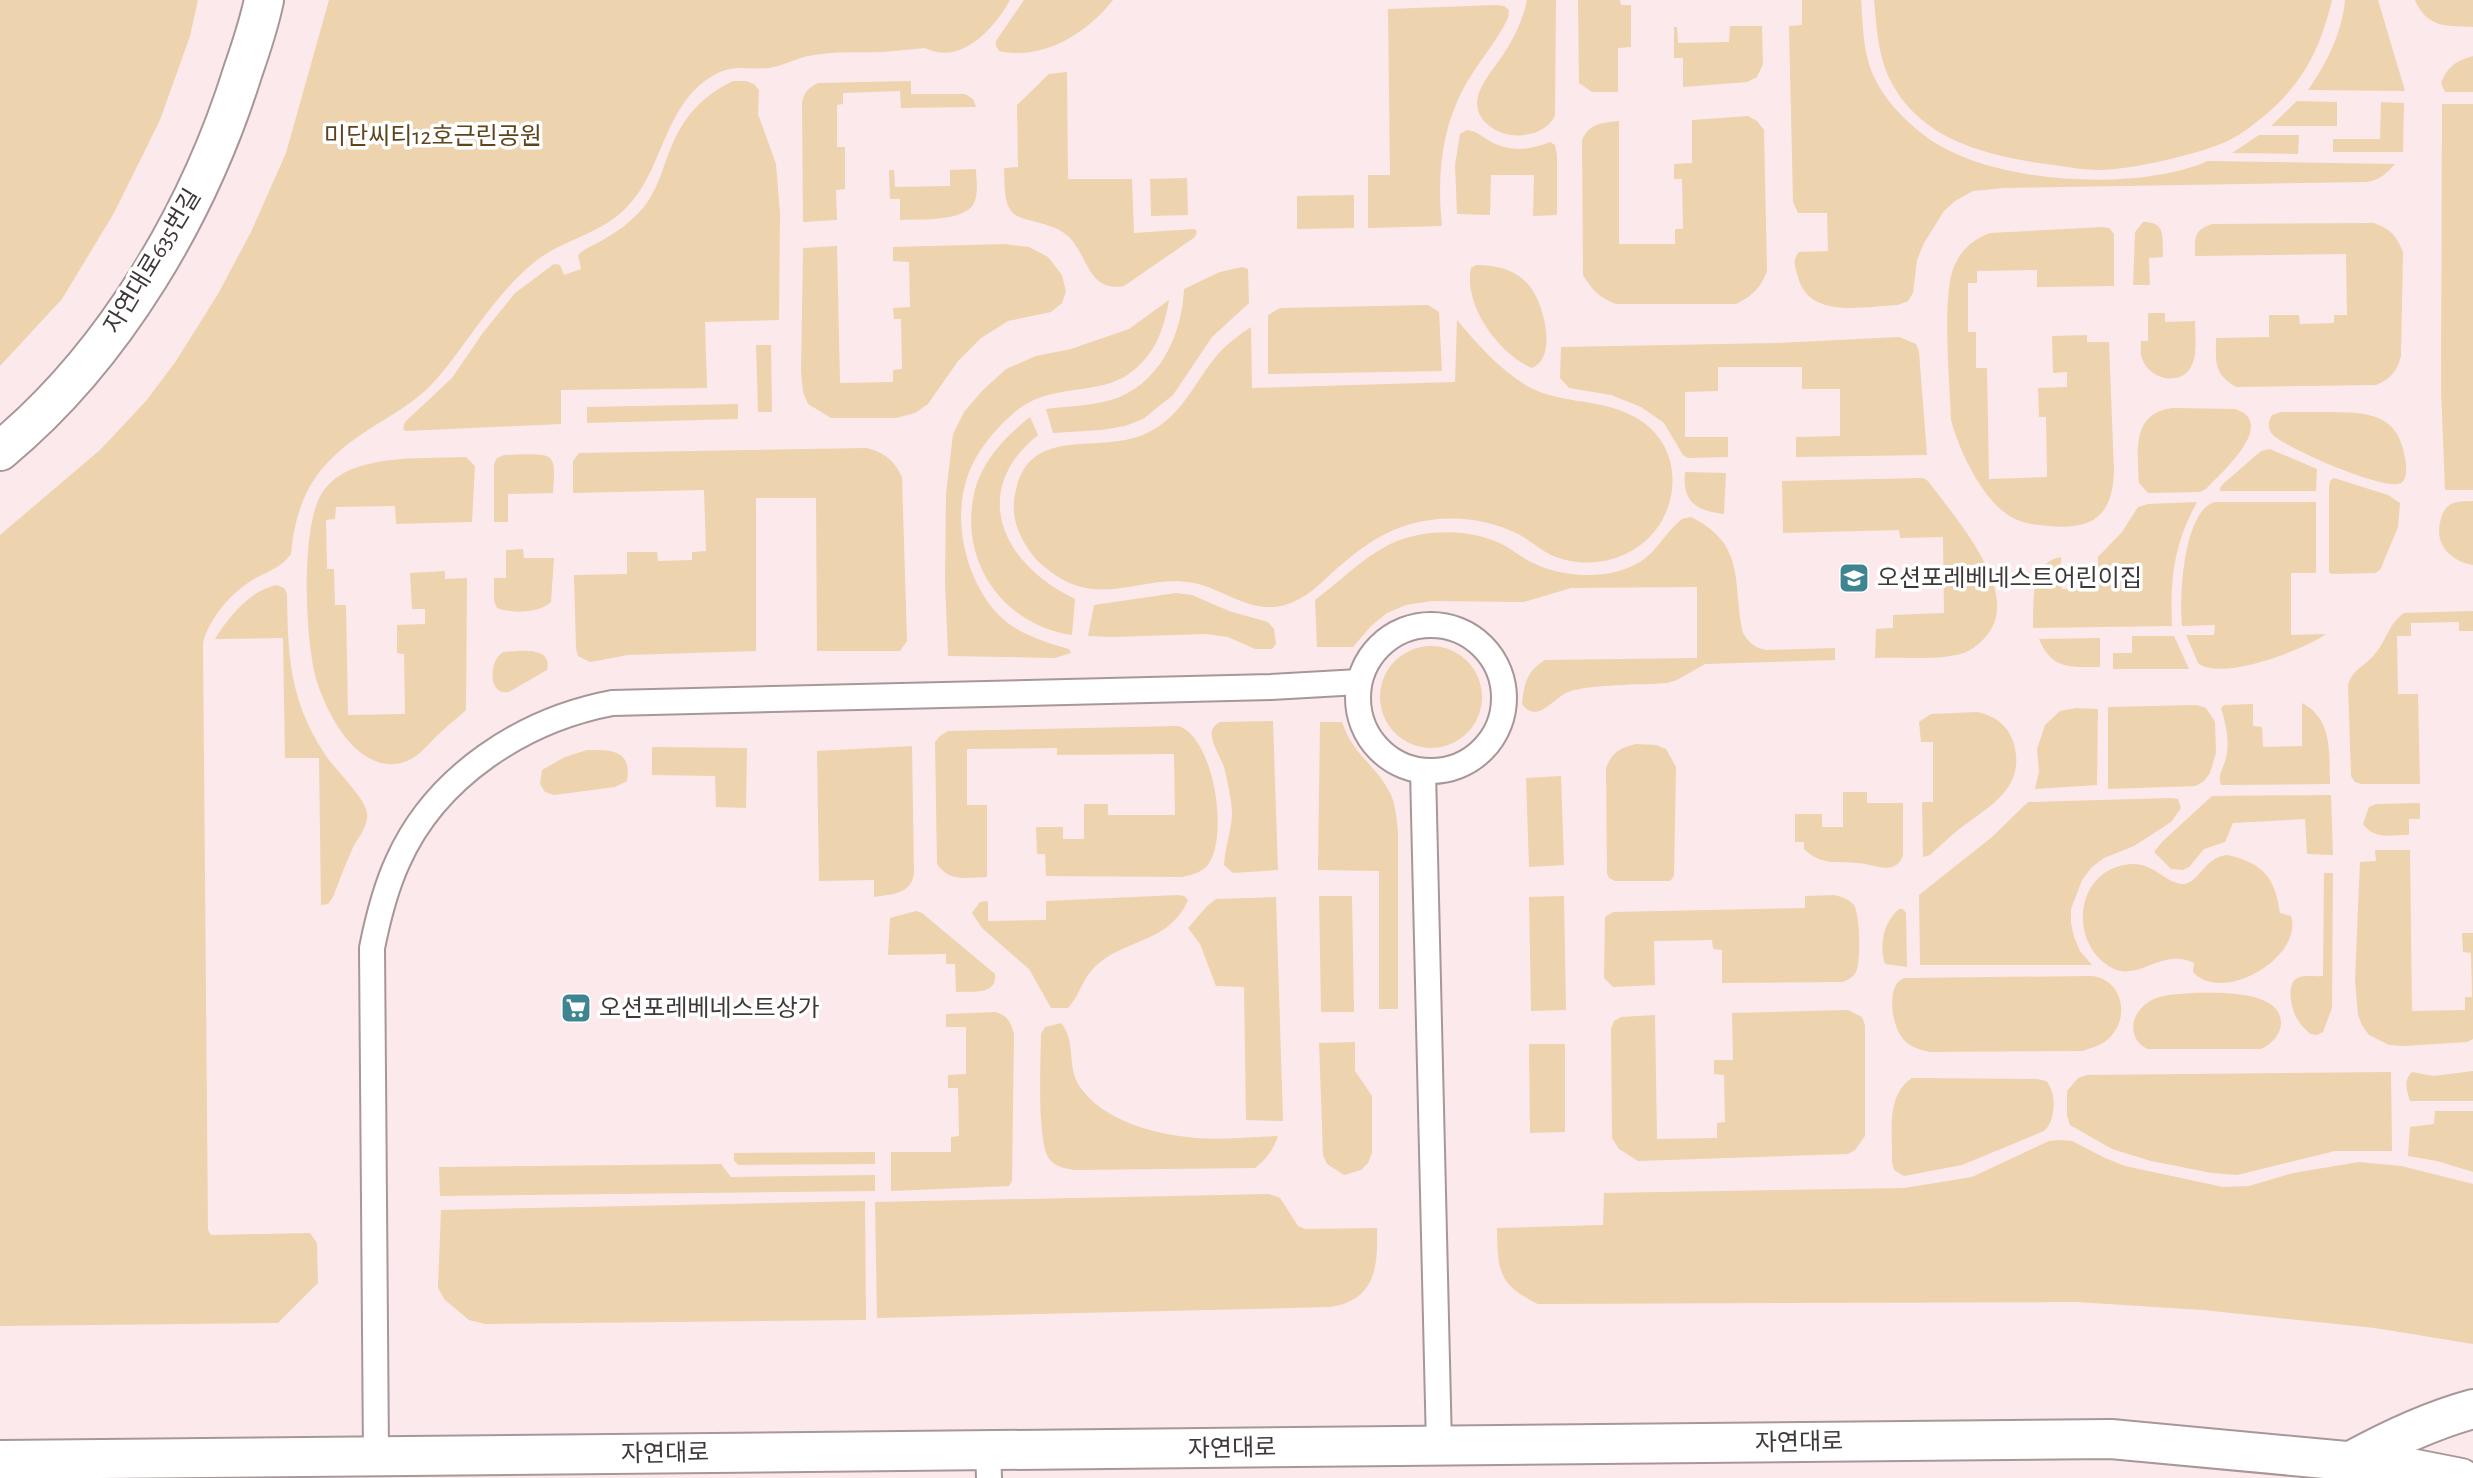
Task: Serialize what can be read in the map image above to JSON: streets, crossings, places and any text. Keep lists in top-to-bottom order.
{
  "streets": {
    "main road": ["자연대로635번길", "자연대로"]
  },
  "parks": ["미단씨티12호근린공원"],
  "places": {
    "school or university": ["오션포레베네스트어린이집"],
    "supermarket": ["오션포레베네스트상가"]
  }
}
